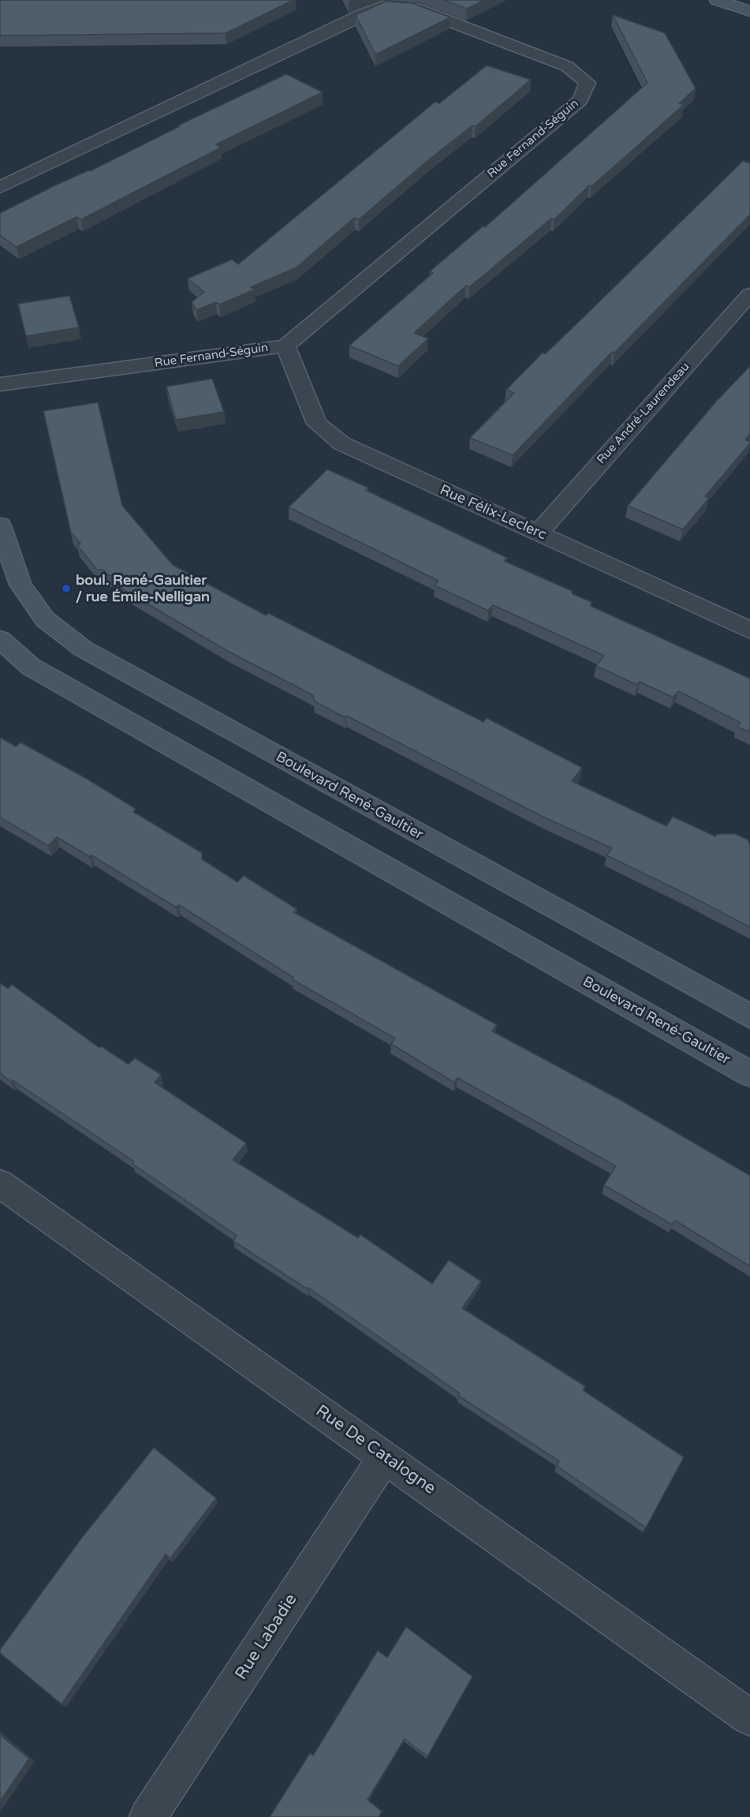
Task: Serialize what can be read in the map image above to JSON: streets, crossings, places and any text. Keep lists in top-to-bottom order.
{
  "streets": {
    "street": [
      "Rue Fernand-Séguin",
      "Rue André-Laurendeau",
      "Rue Félix-Leclerc",
      "Boulevard René-Gaultier",
      "Rue De Catalogne",
      "Rue Labadie"
    ]
  },
  "crossings": [
    ["Rue Fernand-Séguin", "Rue Félix-Leclerc"],
    ["Rue André-Laurendeau", "Rue Félix-Leclerc"],
    ["Rue De Catalogne", "Rue Labadie"]
  ],
  "places": ["boul. René-Gaultier / rue Émile-Nelligan"]
}
